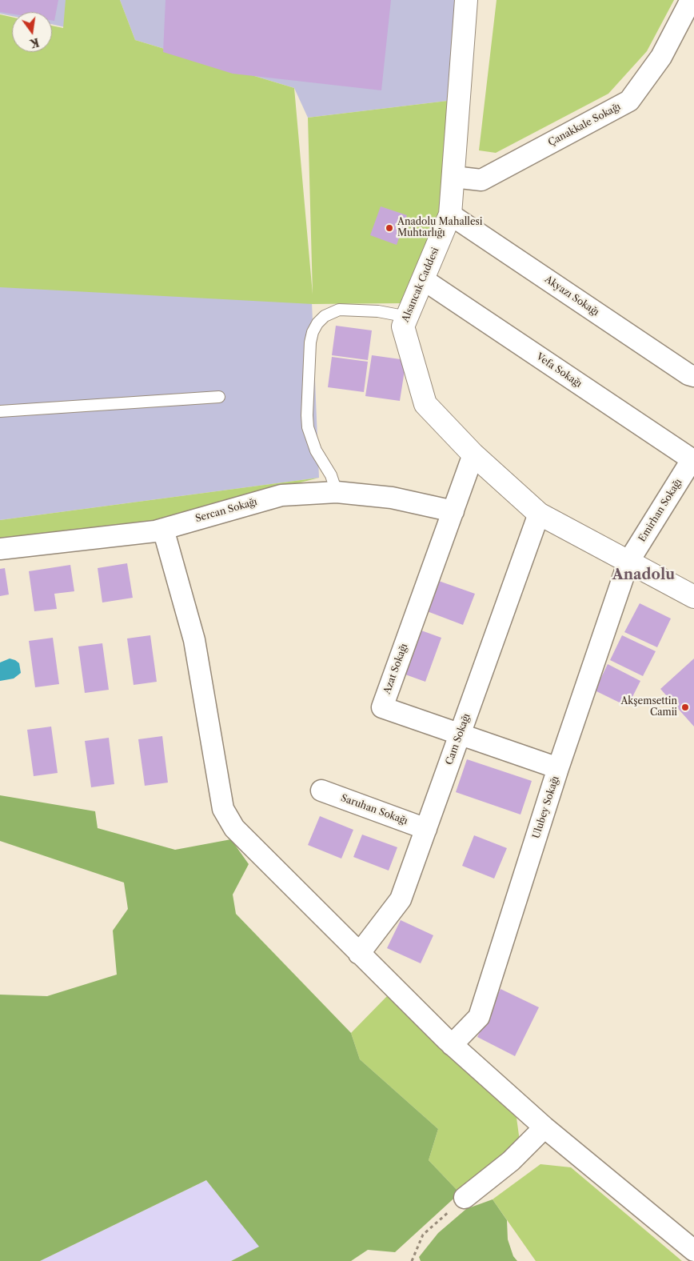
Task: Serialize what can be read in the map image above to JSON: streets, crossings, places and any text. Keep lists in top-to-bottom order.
{
  "streets": {
    "street": [
      "Çanakkale Sokağı",
      "Alsancak Caddesi",
      "Akyazı Sokağı",
      "Vefa Sokağı",
      "Sercan Sokağı",
      "Emirhan Sokağı",
      "Azat Sokağı",
      "Cam Sokağı",
      "Ulubey Sokağı",
      "Saruhan Sokağı"
    ]
  },
  "crossings": [
    ["Çanakkale Sokağı", "Alsancak Caddesi"],
    ["Alsancak Caddesi", "Akyazı Sokağı"],
    ["Alsancak Caddesi", "Vefa Sokağı"],
    ["Alsancak Caddesi", "Emirhan Sokağı"],
    ["Alsancak Caddesi", "Azat Sokağı"],
    ["Alsancak Caddesi", "Cam Sokağı"],
    ["Alsancak Caddesi", "Ulubey Sokağı"],
    ["Vefa Sokağı", "Emirhan Sokağı"],
    ["Sercan Sokağı", "Azat Sokağı"],
    ["Emirhan Sokağı", "Ulubey Sokağı"],
    ["Azat Sokağı", "Cam Sokağı"],
    ["Azat Sokağı", "Ulubey Sokağı"],
    ["Cam Sokağı", "Saruhan Sokağı"]
  ],
  "districts": ["Anadolu"],
  "places": ["Anadolu Mahallesi Muhtarlığı", "Akşemsettin Camii"],
  "north": "bottom"
}
